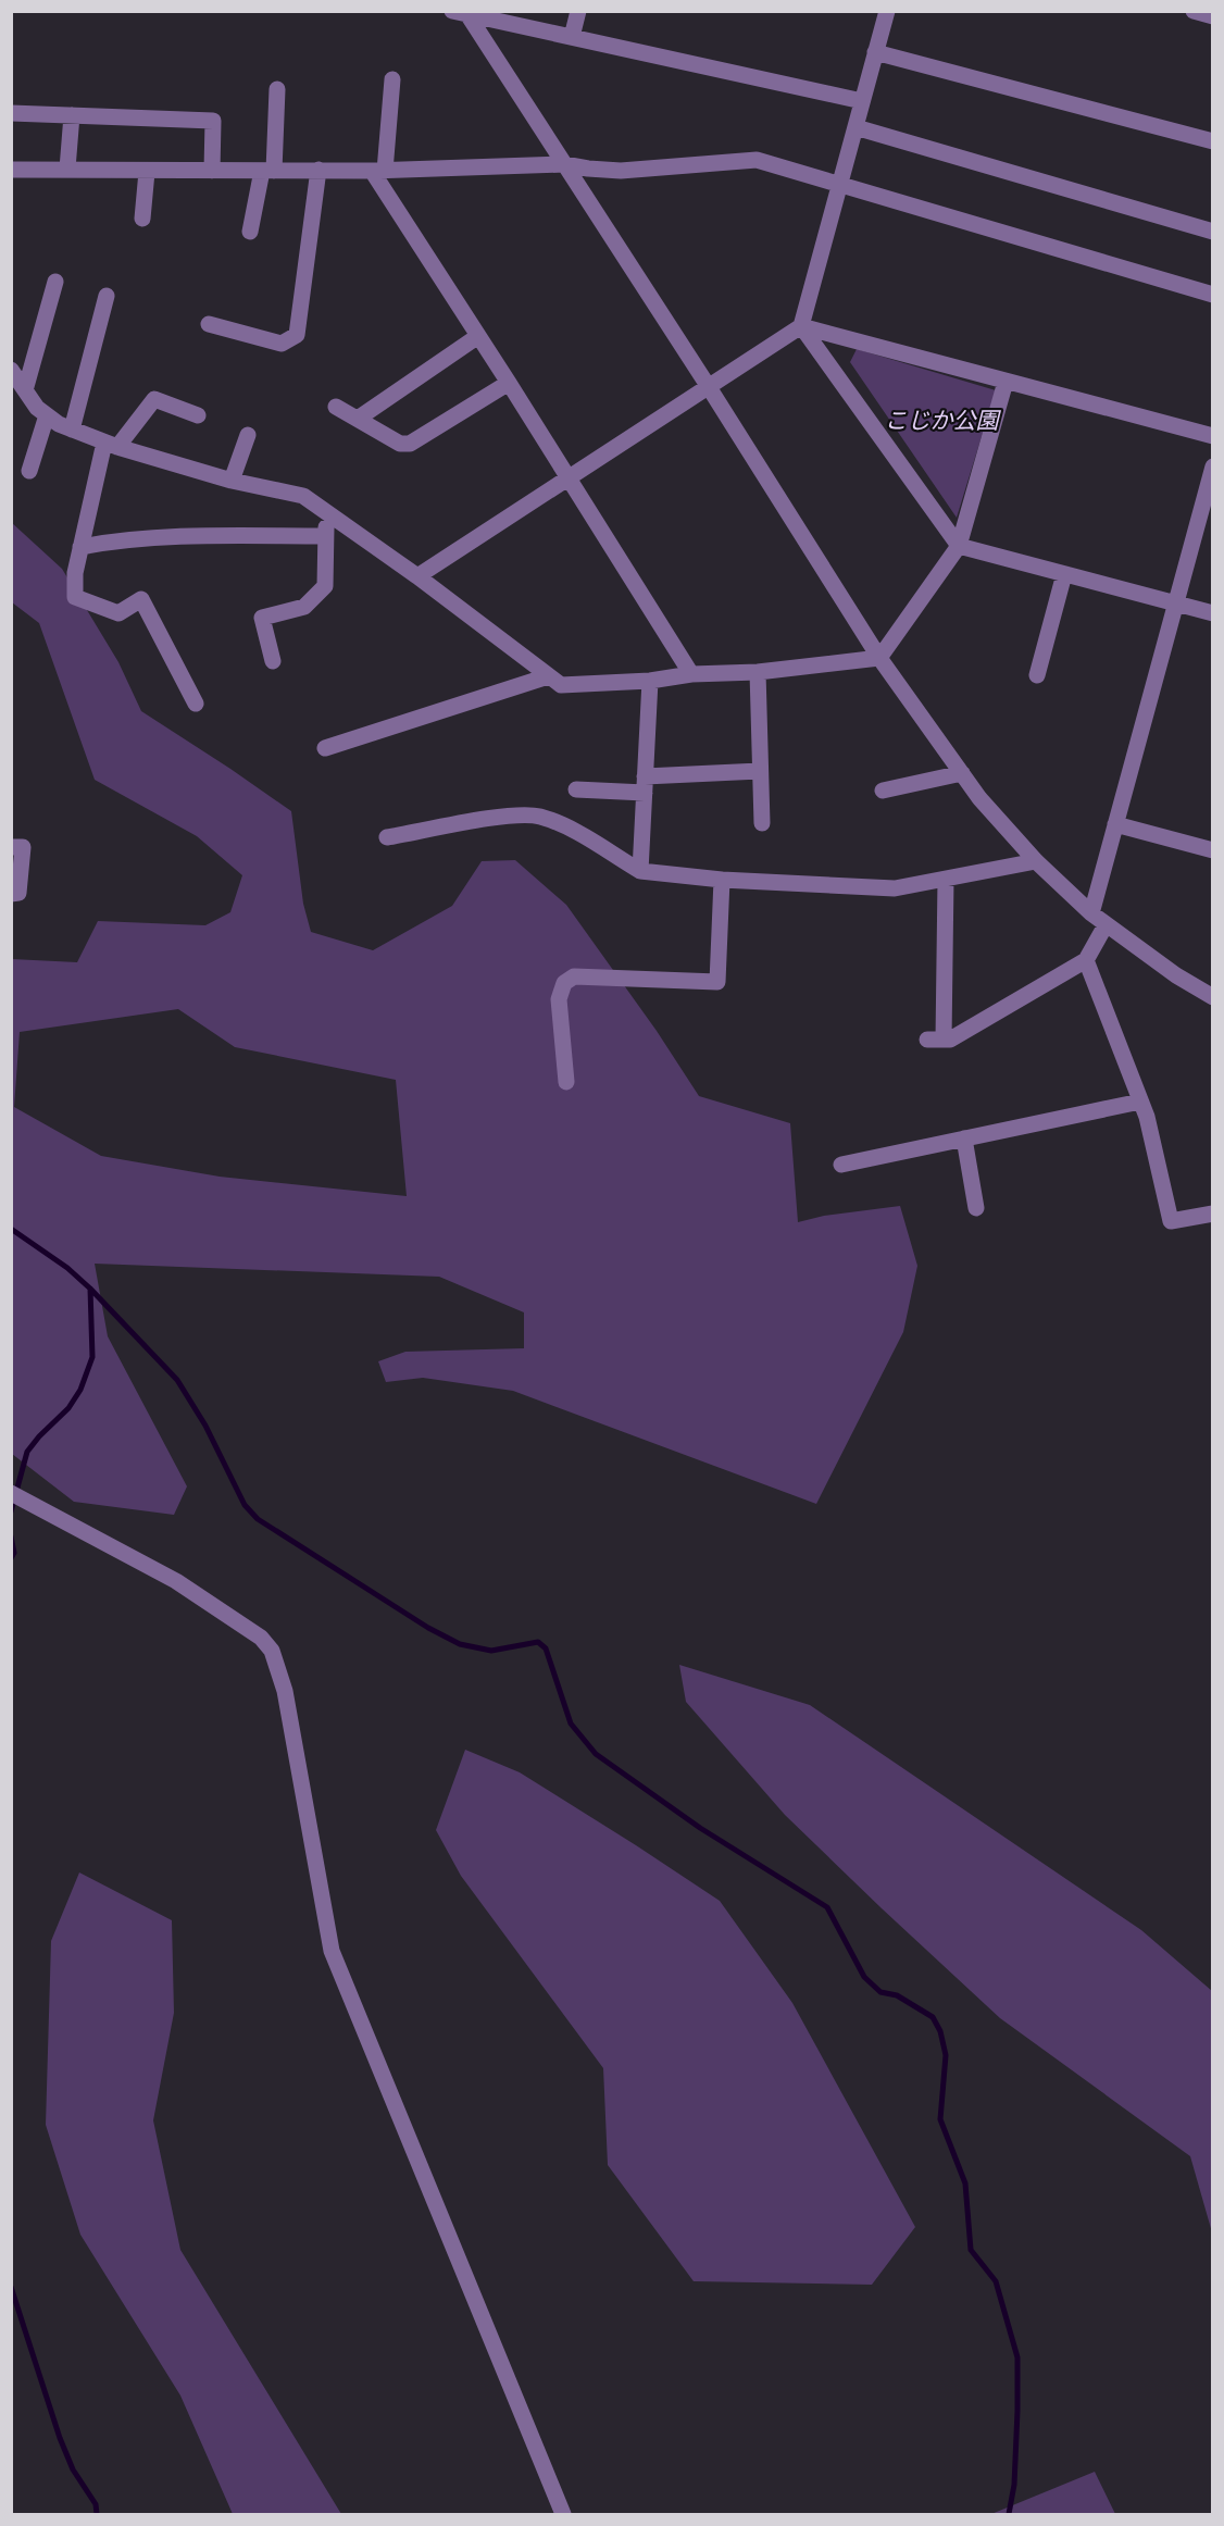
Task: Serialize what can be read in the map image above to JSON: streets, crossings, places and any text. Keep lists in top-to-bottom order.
{
  "parks": ["こじか公園"]
}
